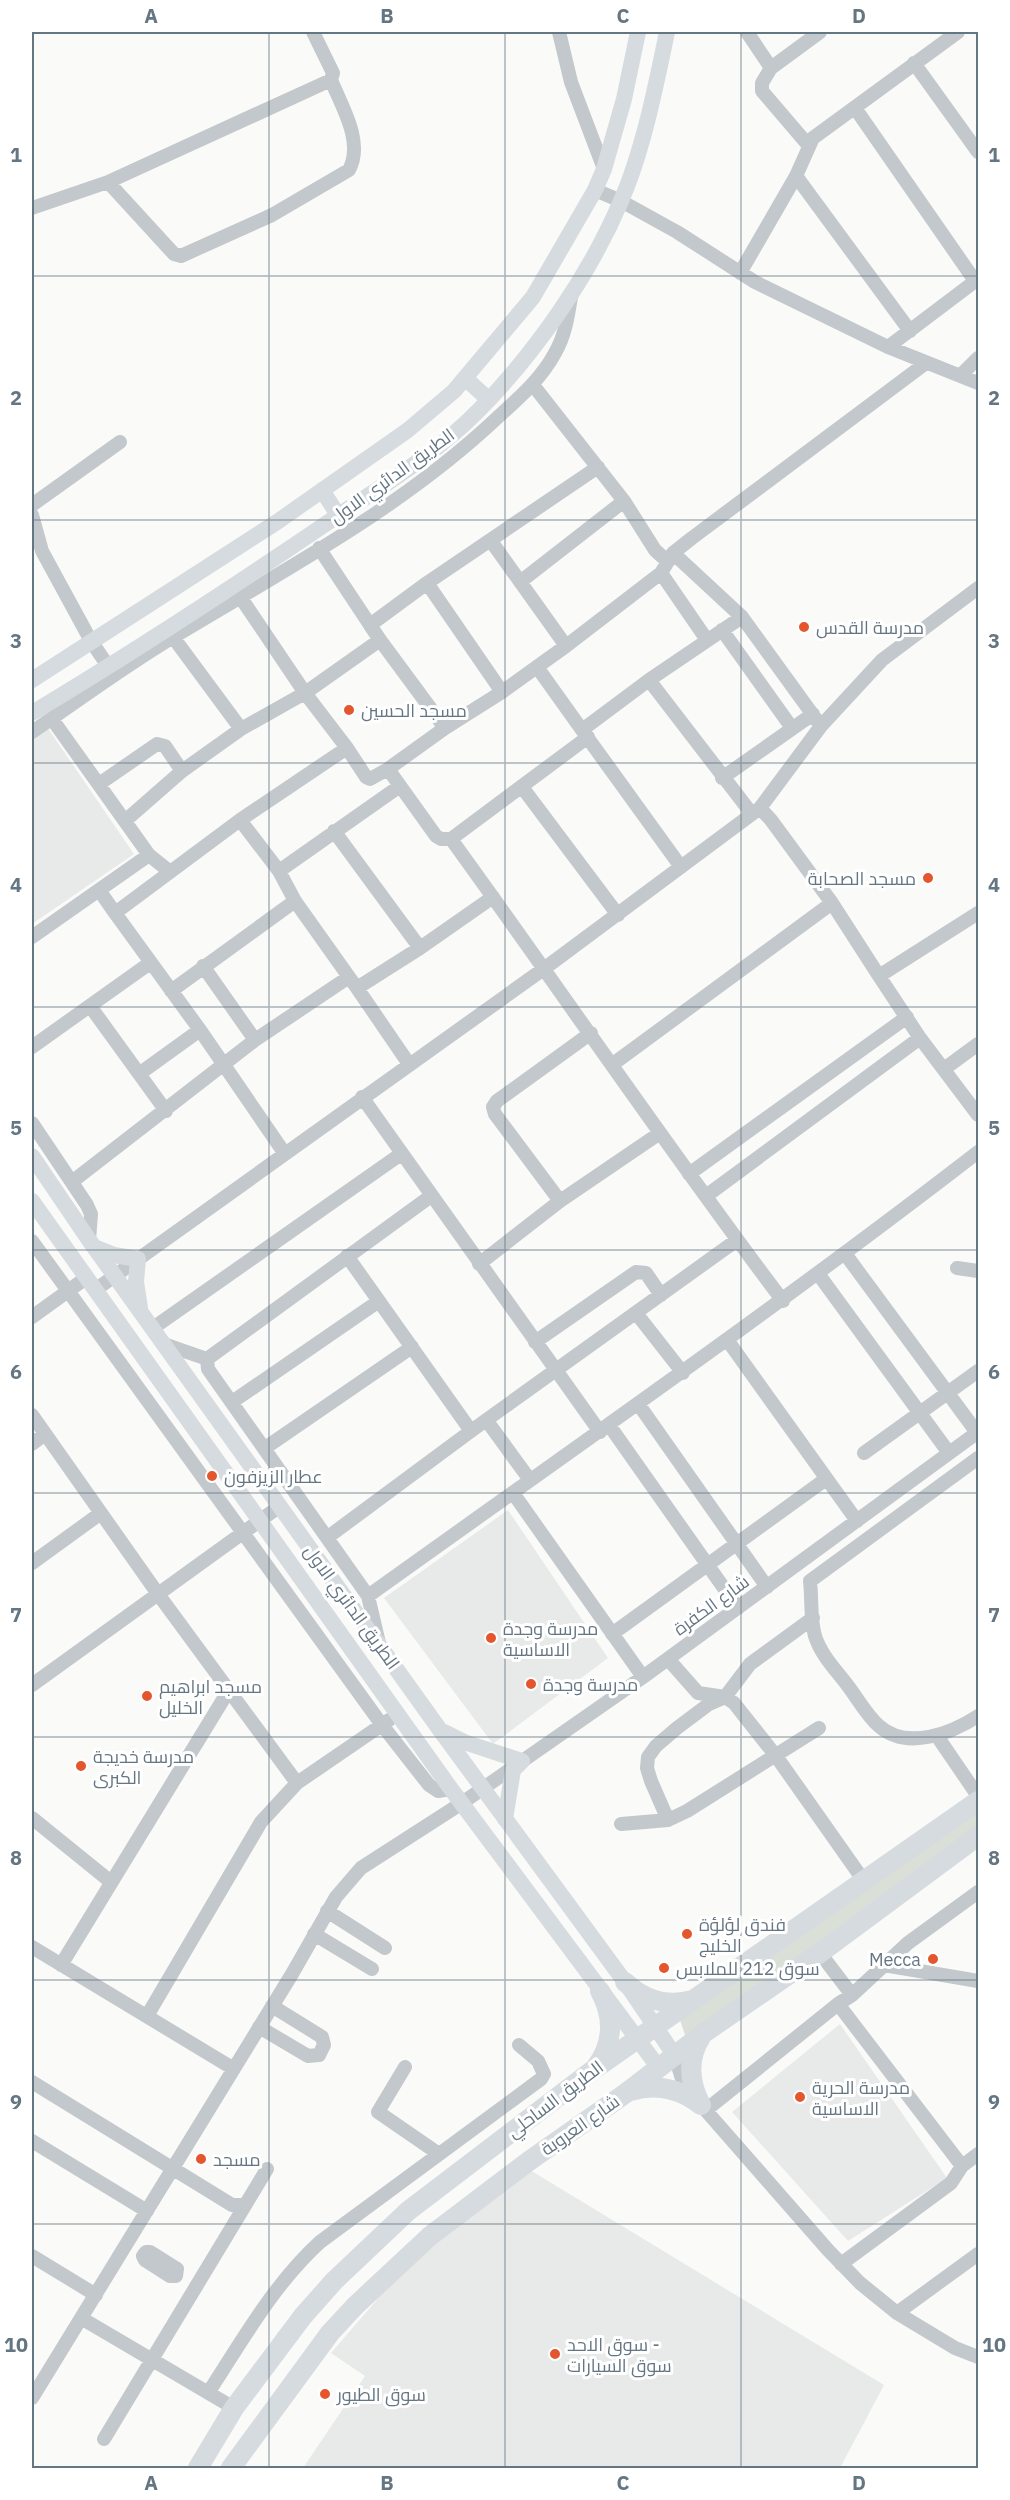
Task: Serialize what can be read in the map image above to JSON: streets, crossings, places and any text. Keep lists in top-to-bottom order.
{
  "streets": {
    "highway": ["الطريق الساحلي", "شارع العروبة"],
    "main road": ["الطريق الدائري الاول"],
    "street": ["شارع الكفرة"]
  },
  "crossings": [
    ["الطريق الدائري الاول", "شارع الكفرة"],
    ["الطريق الدائري الاول", "الطريق الساحلي"],
    ["الطريق الدائري الاول", "شارع العروبة"]
  ],
  "places": [
    "مدرسة القدس",
    "مسجد الحسين",
    "مسجد الصحابة",
    "عطار الزيزفون",
    "مدرسة وجدة الاساسية",
    "مدرسة وجدة",
    "مسجد ابراهيم الخليل",
    "مدرسة خديجة الكبرى",
    "فندق لؤلؤة الخليج",
    "Mecca",
    "سوق 212 للملابس",
    "مدرسة الحرية الاساسية",
    "مسجد",
    "سوق الاحد - سوق السيارات",
    "سوق الطيور"
  ],
  "grid": {
    "columns": [
      "A",
      "B",
      "C",
      "D"
    ],
    "rows": [
      "1",
      "2",
      "3",
      "4",
      "5",
      "6",
      "7",
      "8",
      "9",
      "10"
    ]
  }
}
